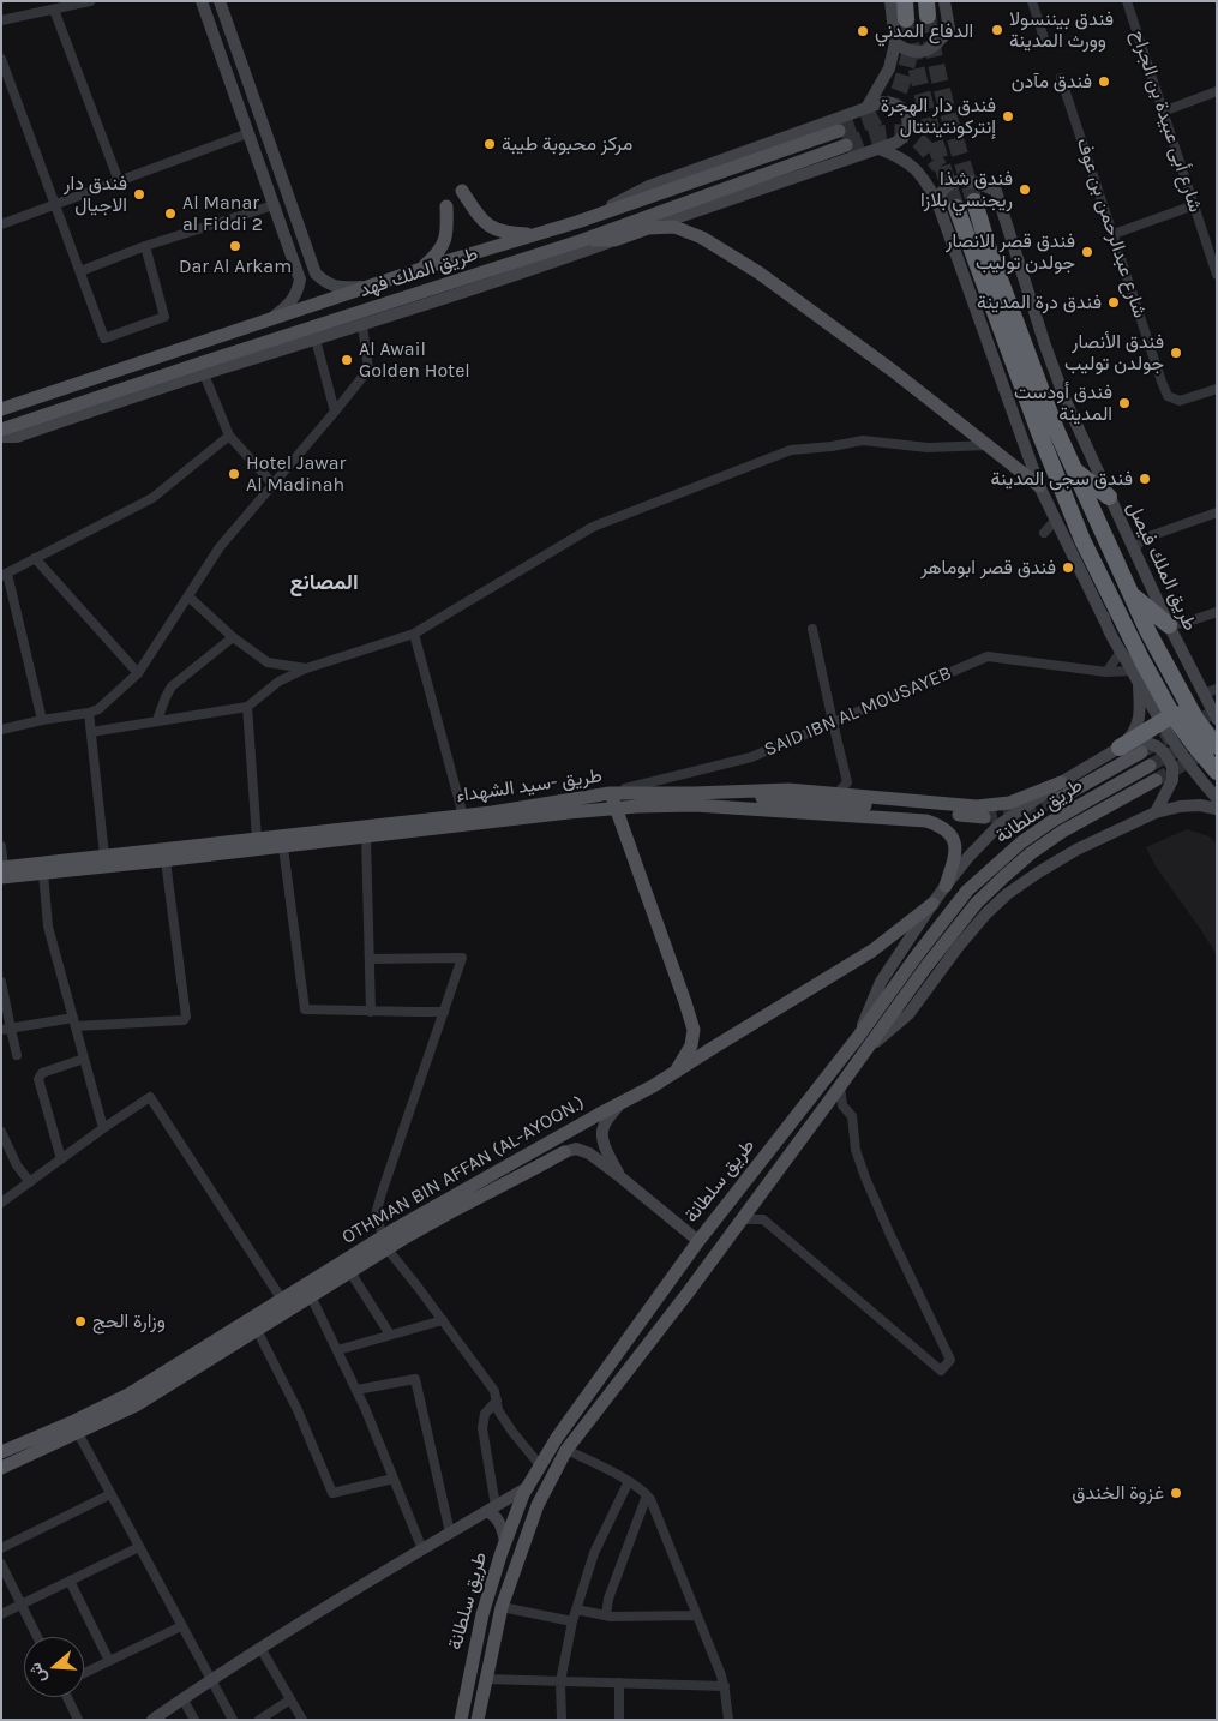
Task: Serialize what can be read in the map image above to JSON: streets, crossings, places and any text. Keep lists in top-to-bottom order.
{
  "streets": {
    "main road": [
      "طريق الملك فهد",
      "طريق الملك فيصل",
      "طريق -سيد الشهداء",
      "طريق سلطانة",
      "OTHMAN BIN AFFAN (AL-AYOON.)"
    ],
    "street": ["شارع أبى عبيدة بن الجراح", "شارع عبدالرحمن بن عوف", "SAID IBN AL MOUSAYEB"]
  },
  "crossings": [
    ["SAID IBN AL MOUSAYEB", "طريق -سيد الشهداء"]
  ],
  "districts": ["المصانع"],
  "places": [
    "فندق بيننسولا وورث المدينة",
    "الدفاع المدني",
    "فندق مآدن",
    "فندق دار الهجرة إنتركونتيننتال",
    "مركز محبوبة طيبة",
    "فندق شذا ريجنسي بلازا",
    "فندق دار الاجيال",
    "Al Manar al Fiddi 2",
    "Dar Al Arkam",
    "فندق قصر الانصار جولدن توليب",
    "فندق درة المدينة",
    "فندق الأنصار جولدن توليب",
    "Al Awail Golden Hotel",
    "فندق أودست المدينة",
    "Hotel Jawar Al Madinah",
    "فندق سجى المدينة",
    "فندق قصر ابوماهر",
    "وزارة الحج",
    "غزوة الخندق"
  ],
  "north": "left"
}
